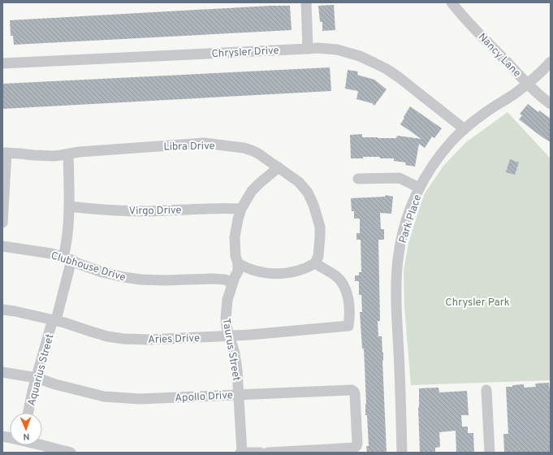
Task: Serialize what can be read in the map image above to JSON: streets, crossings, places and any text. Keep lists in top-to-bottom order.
{
  "streets": {
    "street": [
      "Chrysler Drive",
      "Nancy Lane",
      "Libra Drive",
      "Virgo Drive",
      "Park Place",
      "Clubhouse Drive",
      "Aries Drive",
      "Taurus Street",
      "Aquarius Street",
      "Apollo Drive"
    ]
  },
  "crossings": [
    ["Chrysler Drive", "Park Place"],
    ["Nancy Lane", "Park Place"],
    ["Libra Drive", "Virgo Drive"],
    ["Libra Drive", "Aries Drive"],
    ["Libra Drive", "Taurus Street"],
    ["Libra Drive", "Aquarius Street"],
    ["Virgo Drive", "Aries Drive"],
    ["Virgo Drive", "Taurus Street"],
    ["Virgo Drive", "Aquarius Street"],
    ["Clubhouse Drive", "Taurus Street"],
    ["Clubhouse Drive", "Aquarius Street"],
    ["Aries Drive", "Taurus Street"],
    ["Aries Drive", "Aquarius Street"],
    ["Taurus Street", "Apollo Drive"],
    ["Aquarius Street", "Apollo Drive"]
  ],
  "parks": ["Chrysler Park"],
  "north": "bottom"
}
